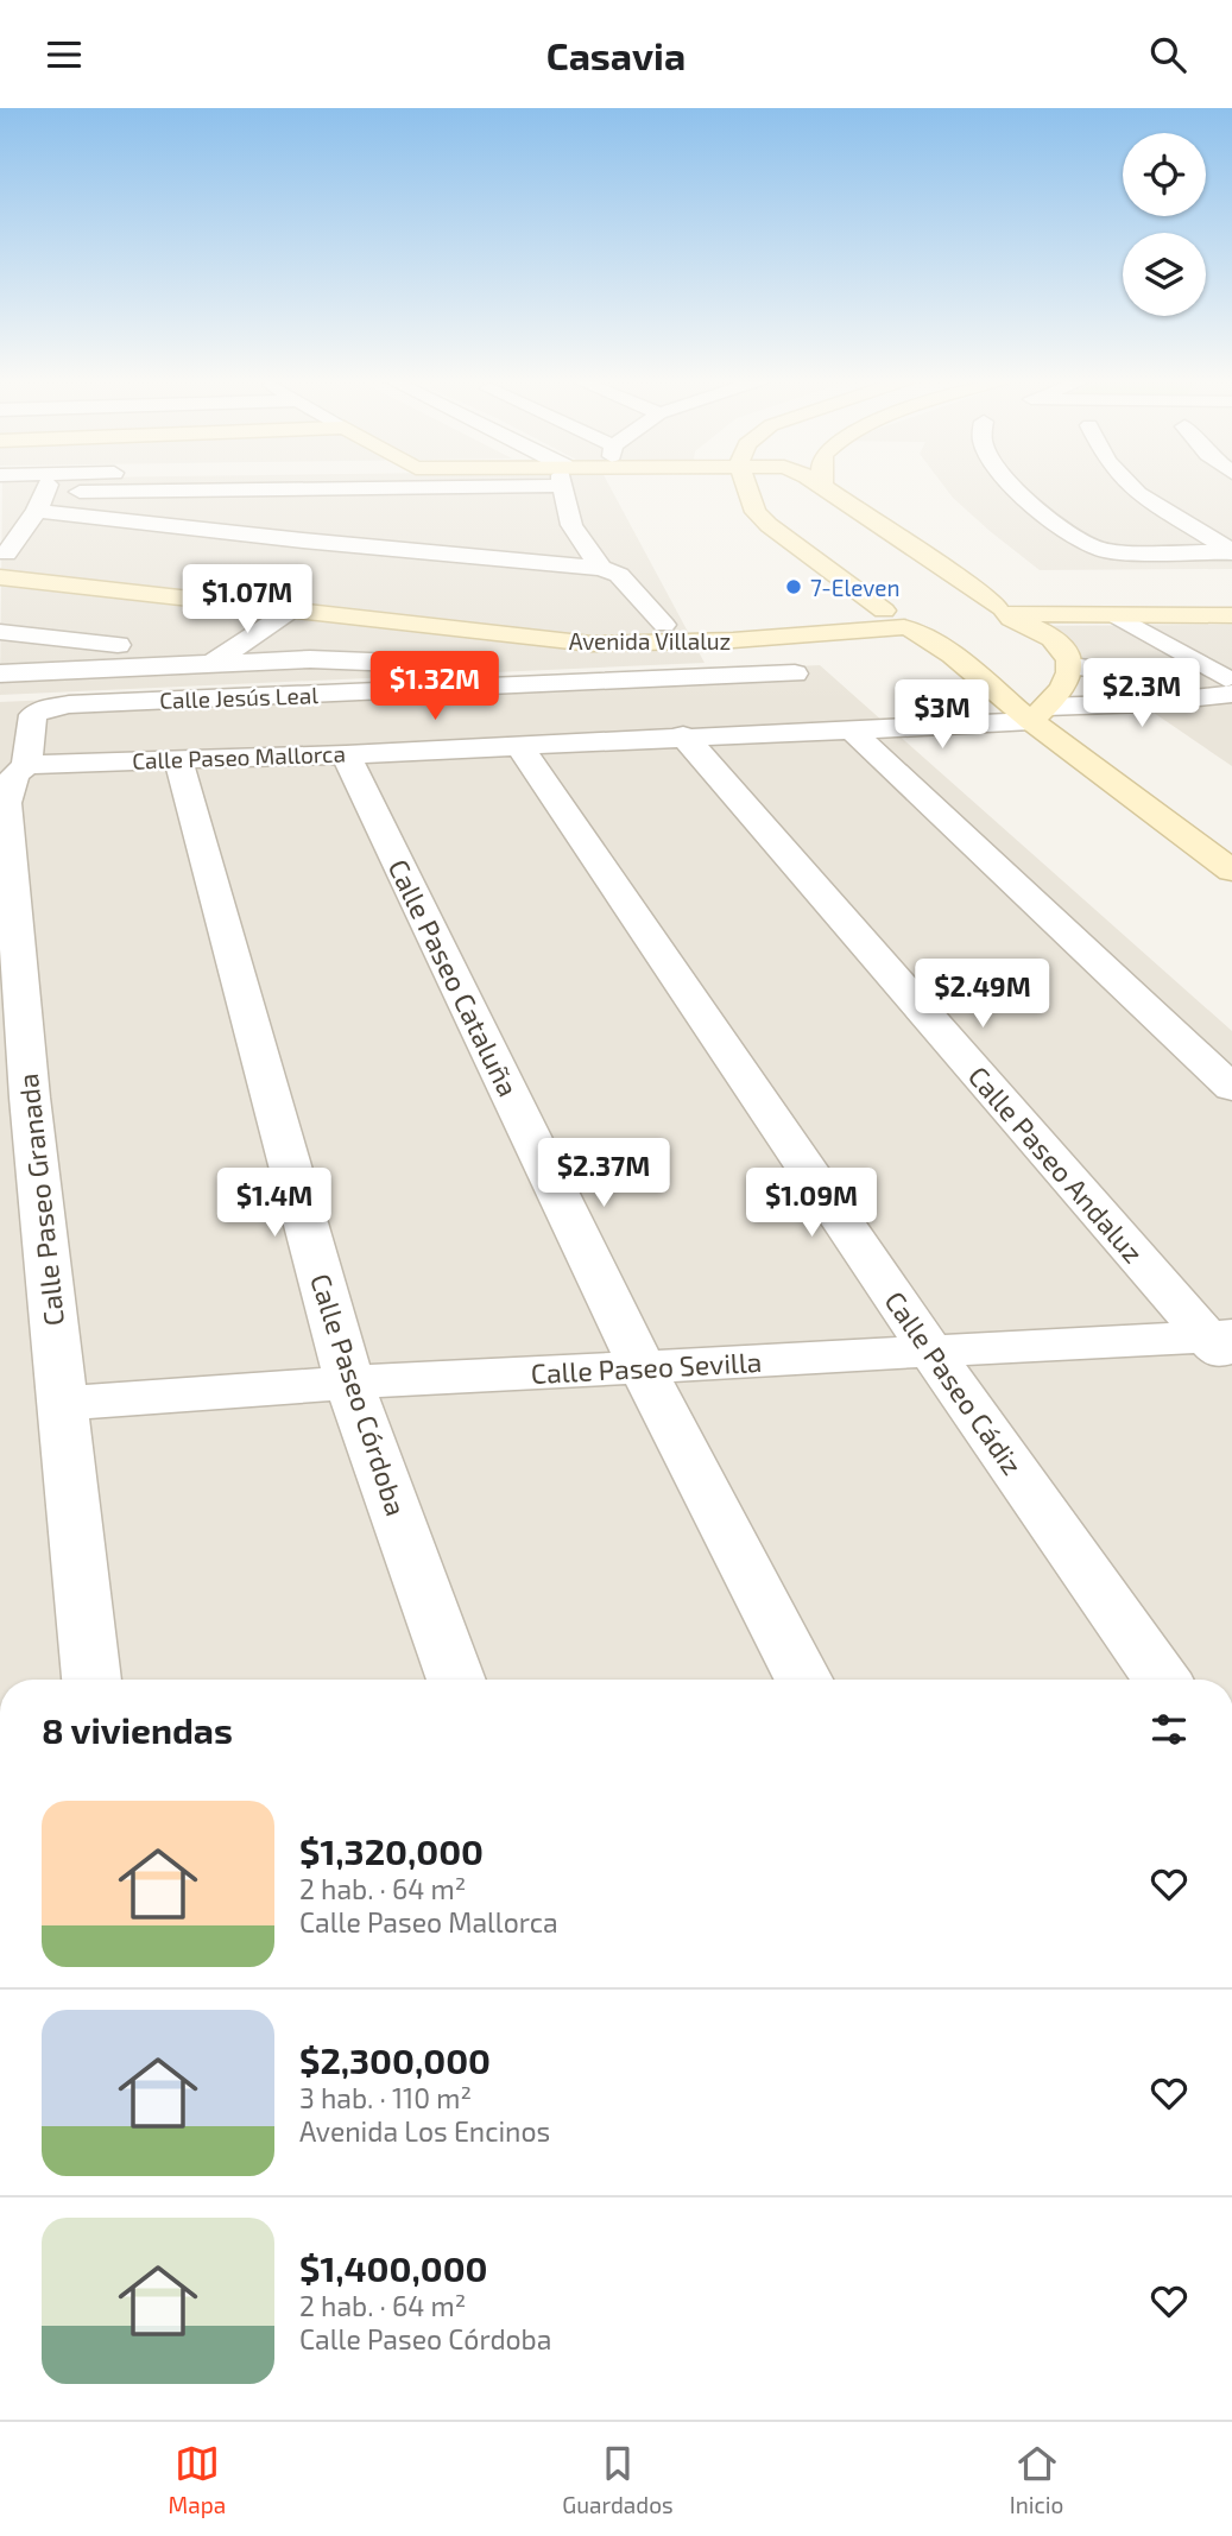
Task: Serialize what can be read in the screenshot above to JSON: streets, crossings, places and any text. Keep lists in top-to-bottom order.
{
  "streets": {
    "street": [
      "Avenida Villaluz",
      "Calle Jesús Leal",
      "Calle Paseo Mallorca",
      "Calle Paseo Cataluña",
      "Calle Paseo Andaluz",
      "Calle Paseo Granada",
      "Calle Paseo Sevilla",
      "Calle Paseo Cádiz",
      "Calle Paseo Córdoba"
    ]
  },
  "crossings": [
    ["Calle Jesús Leal", "Calle Paseo Granada"],
    ["Calle Paseo Mallorca", "Calle Paseo Cataluña"],
    ["Calle Paseo Mallorca", "Calle Paseo Andaluz"],
    ["Calle Paseo Mallorca", "Calle Paseo Granada"],
    ["Calle Paseo Mallorca", "Calle Paseo Cádiz"],
    ["Calle Paseo Mallorca", "Calle Paseo Córdoba"],
    ["Calle Paseo Cataluña", "Calle Paseo Sevilla"],
    ["Calle Paseo Andaluz", "Calle Paseo Sevilla"],
    ["Calle Paseo Granada", "Calle Paseo Sevilla"],
    ["Calle Paseo Sevilla", "Calle Paseo Cádiz"],
    ["Calle Paseo Sevilla", "Calle Paseo Córdoba"]
  ],
  "places": ["7-Eleven"],
  "page": {
    "header": "Casavia",
    "price": [
      "$1.07M",
      "$1.32M",
      "$2.3M",
      "$3M",
      "$2.49M",
      "$2.37M",
      "$1.4M",
      "$1.09M"
    ],
    "heading": "8 viviendas",
    "list": [
      {
        "name": "$1,320,000",
        "note": "2 hab. · 64 m² · Calle Paseo Mallorca"
      },
      {
        "name": "$2,300,000",
        "note": "3 hab. · 110 m² · Avenida Los Encinos"
      },
      {
        "name": "$1,400,000",
        "note": "2 hab. · 64 m² · Calle Paseo Córdoba"
      }
    ],
    "tabs": ["Mapa", "Guardados", "Inicio"]
  }
}
